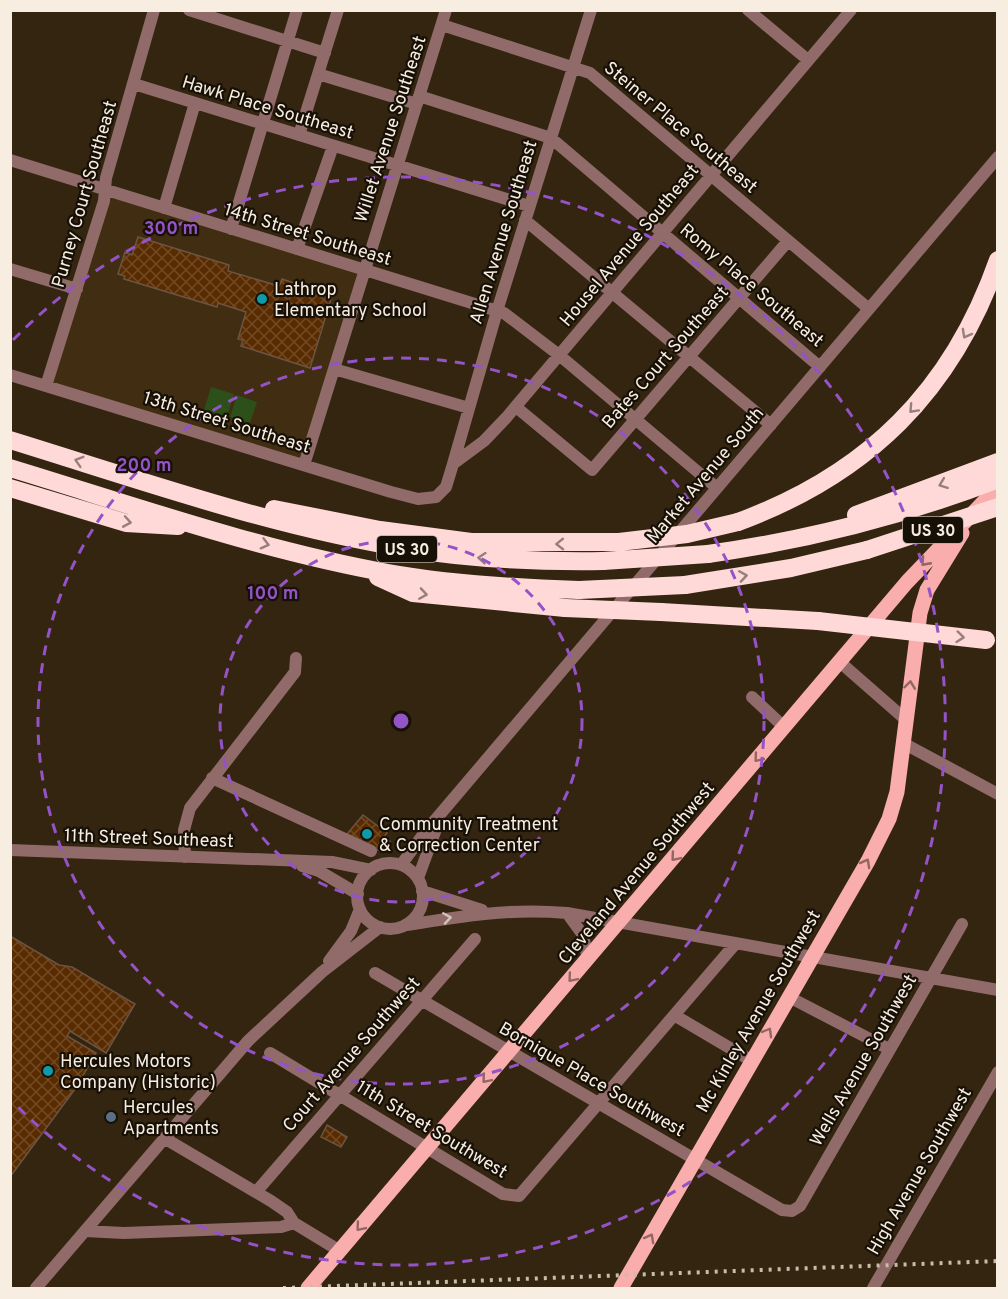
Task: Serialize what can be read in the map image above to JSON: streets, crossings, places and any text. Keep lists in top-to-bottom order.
{
  "streets": {
    "highway": ["US 30"],
    "main road": ["Cleveland Avenue Southwest", "Mc Kinley Avenue Southwest"],
    "street": [
      "Hawk Place Southeast",
      "Steiner Place Southeast",
      "Willet Avenue Southeast",
      "Purney Court Southeast",
      "Allen Avenue Southeast",
      "14th Street Southeast",
      "Housel Avenue Southeast",
      "Romy Place Southeast",
      "Bates Court Southeast",
      "13th Street Southeast",
      "Market Avenue South",
      "11th Street Southeast",
      "Court Avenue Southwest",
      "Wells Avenue Southwest",
      "Bornique Place Southwest",
      "11th Street Southwest",
      "High Avenue Southwest"
    ]
  },
  "crossings": [
    ["Hawk Place Southeast", "Willet Avenue Southeast"],
    ["Hawk Place Southeast", "Purney Court Southeast"],
    ["Hawk Place Southeast", "Allen Avenue Southeast"],
    ["Steiner Place Southeast", "Willet Avenue Southeast"],
    ["Steiner Place Southeast", "Allen Avenue Southeast"],
    ["Steiner Place Southeast", "Housel Avenue Southeast"],
    ["Steiner Place Southeast", "Bates Court Southeast"],
    ["Steiner Place Southeast", "Market Avenue South"],
    ["Willet Avenue Southeast", "14th Street Southeast"],
    ["Willet Avenue Southeast", "13th Street Southeast"],
    ["Purney Court Southeast", "14th Street Southeast"],
    ["Purney Court Southeast", "13th Street Southeast"],
    ["Allen Avenue Southeast", "14th Street Southeast"],
    ["Allen Avenue Southeast", "Housel Avenue Southeast"],
    ["Allen Avenue Southeast", "Romy Place Southeast"],
    ["14th Street Southeast", "Housel Avenue Southeast"],
    ["14th Street Southeast", "Bates Court Southeast"],
    ["14th Street Southeast", "Market Avenue South"],
    ["Housel Avenue Southeast", "Romy Place Southeast"],
    ["Housel Avenue Southeast", "Bates Court Southeast"],
    ["Housel Avenue Southeast", "13th Street Southeast"],
    ["Romy Place Southeast", "Bates Court Southeast"],
    ["Romy Place Southeast", "Market Avenue South"],
    ["Market Avenue South", "11th Street Southeast"],
    ["US 30", "Cleveland Avenue Southwest"],
    ["US 30", "Mc Kinley Avenue Southwest"],
    ["Cleveland Avenue Southwest", "Mc Kinley Avenue Southwest"],
    ["Cleveland Avenue Southwest", "Bornique Place Southwest"],
    ["Cleveland Avenue Southwest", "11th Street Southwest"],
    ["Mc Kinley Avenue Southwest", "Bornique Place Southwest"],
    ["Court Avenue Southwest", "Bornique Place Southwest"],
    ["Court Avenue Southwest", "11th Street Southwest"],
    ["Wells Avenue Southwest", "Bornique Place Southwest"],
    ["Bornique Place Southwest", "11th Street Southwest"]
  ],
  "one_way": ["Cleveland Avenue Southwest", "Mc Kinley Avenue Southwest"],
  "places": [
    "Lathrop Elementary School",
    "Community Treatment & Correction Center",
    "Hercules Motors Company (Historic)",
    "Hercules Apartments"
  ],
  "rings": ["300 m", "200 m", "100 m"]
}
